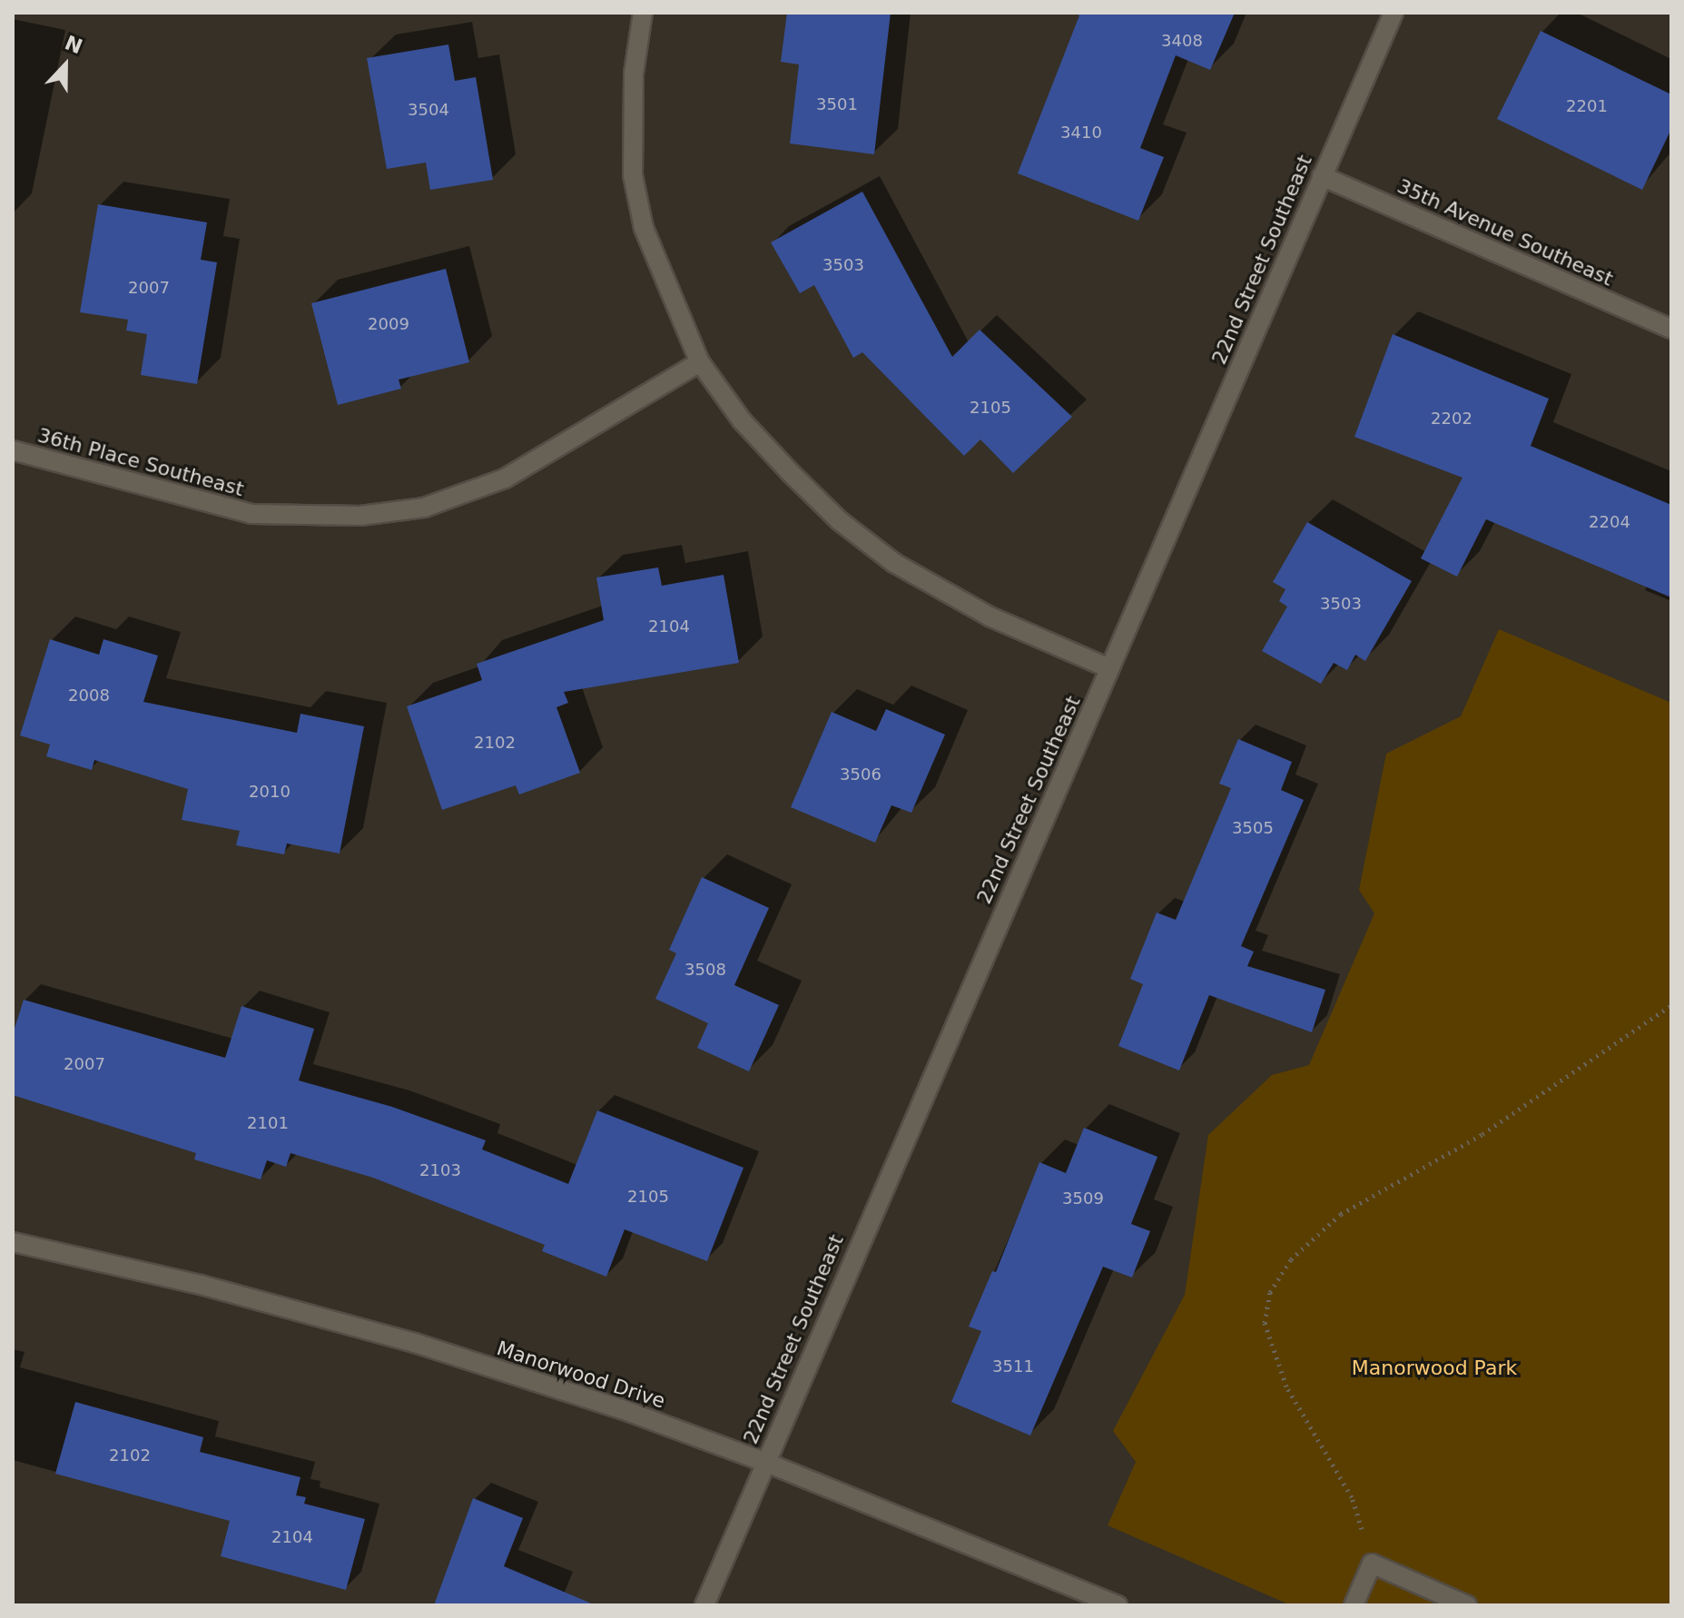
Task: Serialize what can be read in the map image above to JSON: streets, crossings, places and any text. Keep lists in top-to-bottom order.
{
  "streets": {
    "street": [
      "35th Avenue Southeast",
      "22nd Street Southeast",
      "36th Place Southeast",
      "Manorwood Drive"
    ]
  },
  "crossings": [
    ["35th Avenue Southeast", "22nd Street Southeast"],
    ["22nd Street Southeast", "Manorwood Drive"]
  ],
  "parks": ["Manorwood Park"],
  "house_numbers": [
    "3408",
    "3501",
    "2201",
    "3504",
    "3410",
    "3503",
    "2007",
    "2009",
    "2105",
    "2202",
    "2204",
    "3503",
    "2104",
    "2008",
    "2102",
    "3506",
    "2010",
    "3505",
    "3508",
    "2007",
    "2101",
    "2103",
    "2105",
    "3509",
    "3511",
    "2102",
    "2104"
  ],
  "north": "top"
}
